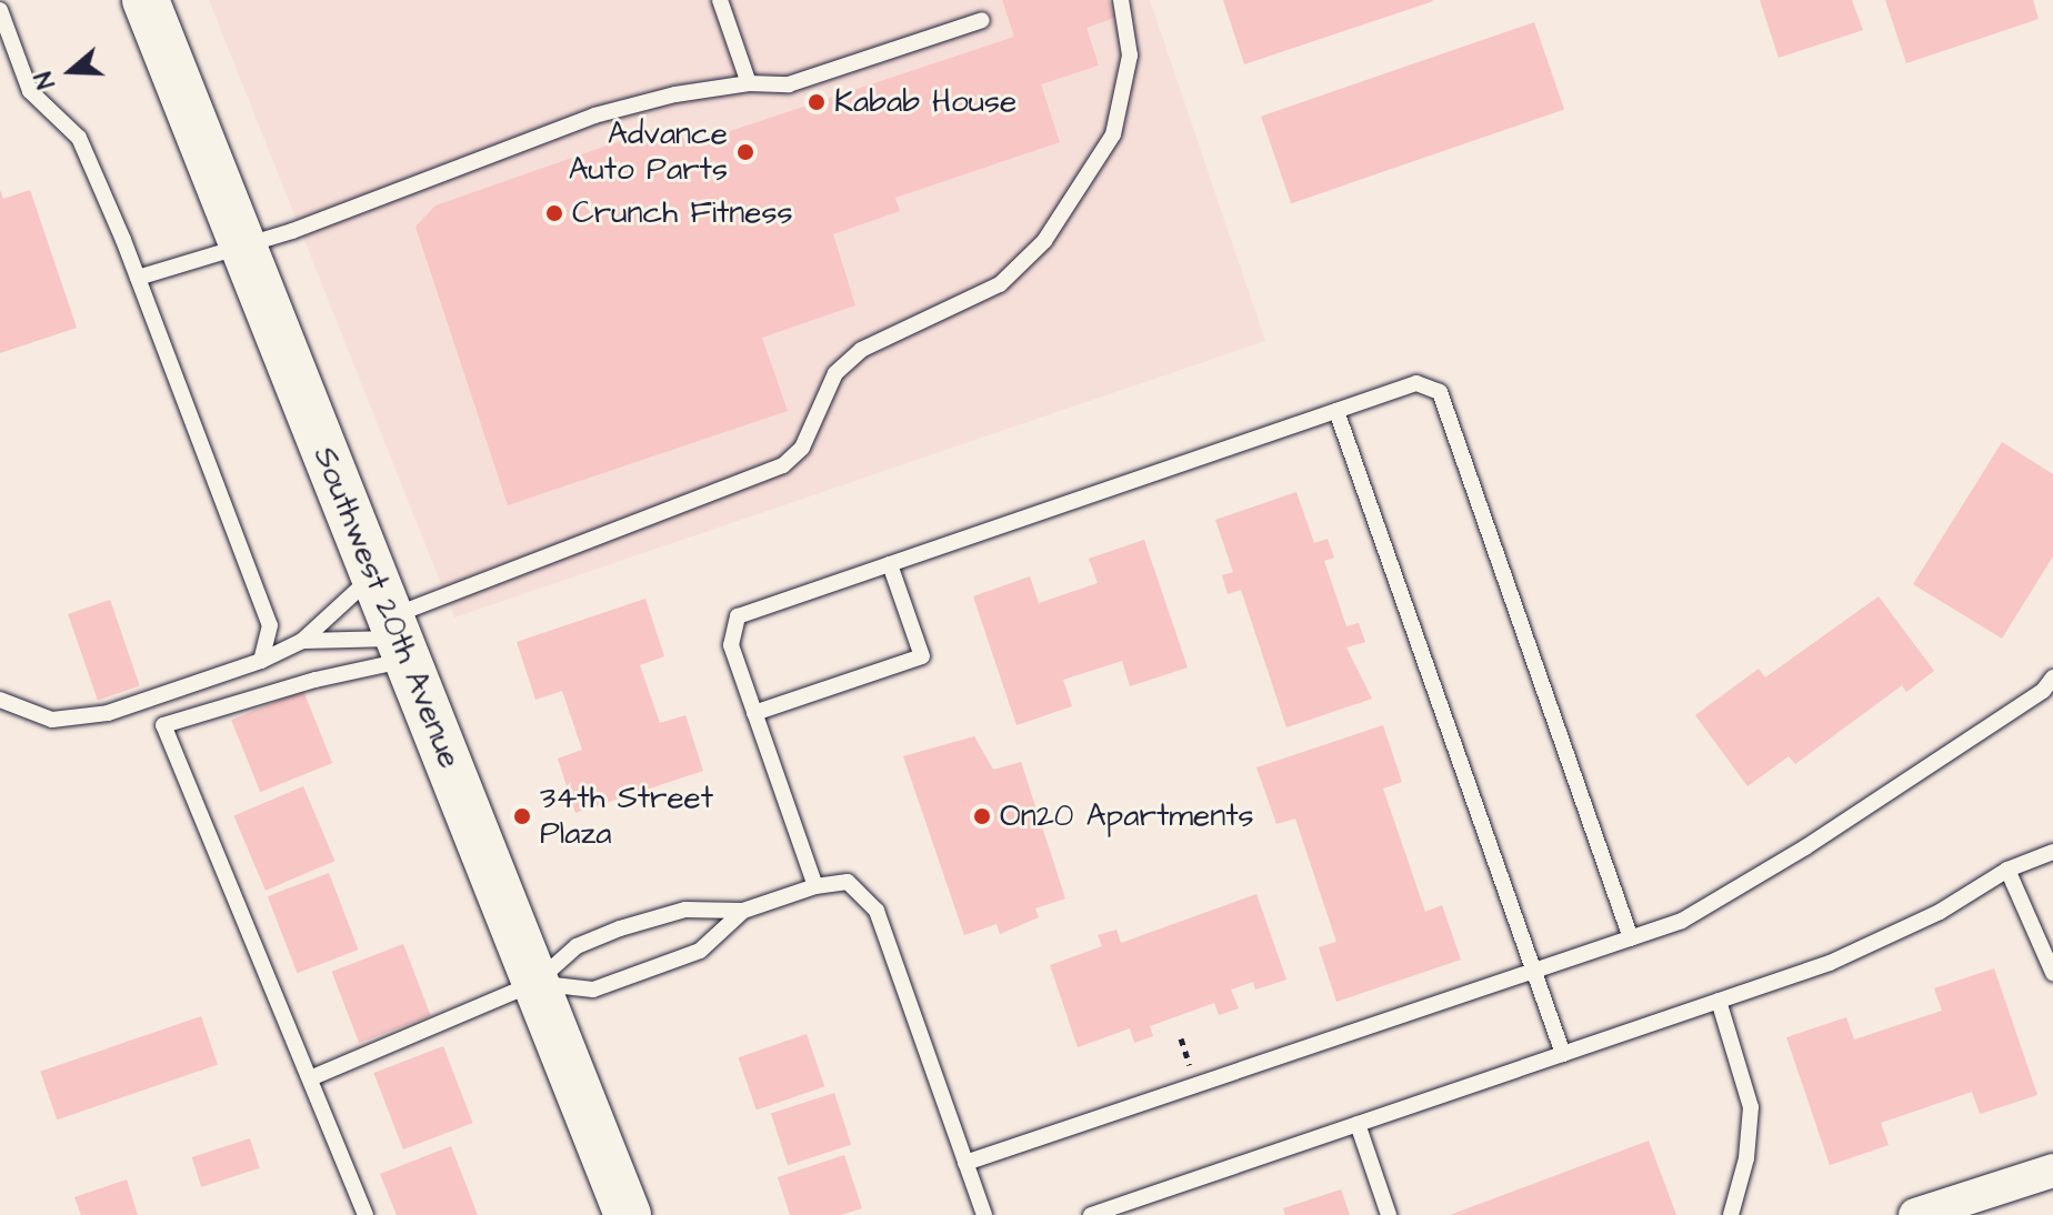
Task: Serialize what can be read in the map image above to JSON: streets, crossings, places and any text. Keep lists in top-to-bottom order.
{
  "streets": {
    "main road": ["Southwest 20th Avenue"]
  },
  "places": [
    "Kabab House",
    "Advance Auto Parts",
    "Crunch Fitness",
    "34th Street Plaza",
    "On20 Apartments"
  ],
  "north": "left"
}
